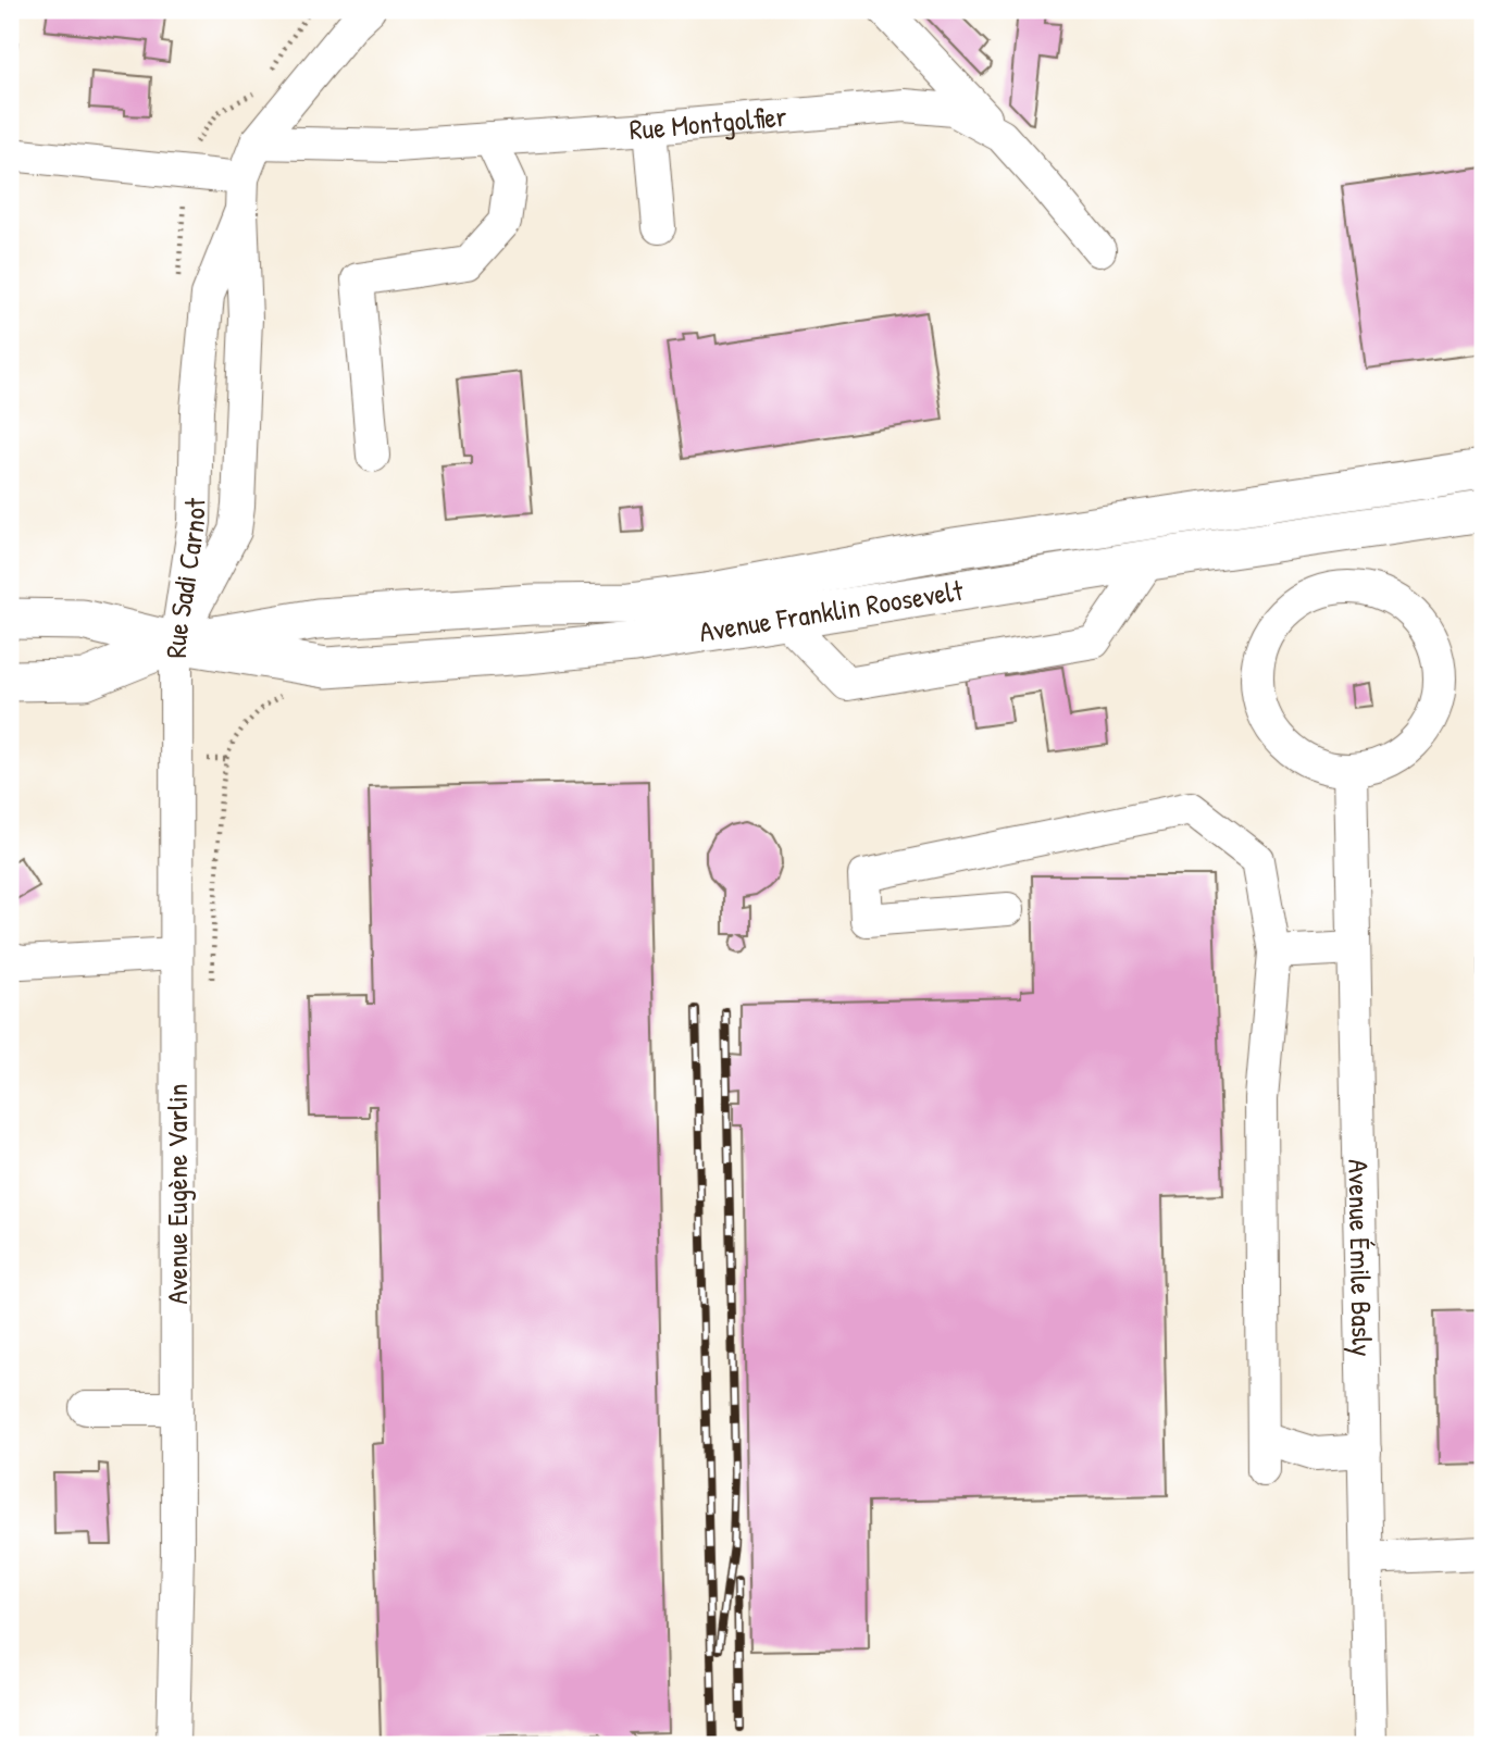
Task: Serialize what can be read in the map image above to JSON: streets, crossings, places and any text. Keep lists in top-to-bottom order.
{
  "streets": {
    "main road": ["Avenue Franklin Roosevelt"],
    "street": [
      "Rue Montgolfier",
      "Rue Sadi Carnot",
      "Avenue Eugène Varlin",
      "Avenue Émile Basly"
    ]
  },
  "crossings": [
    ["Rue Montgolfier", "Rue Sadi Carnot"],
    ["Rue Sadi Carnot", "Avenue Franklin Roosevelt"],
    ["Rue Sadi Carnot", "Avenue Eugène Varlin"],
    ["Avenue Franklin Roosevelt", "Avenue Eugène Varlin"]
  ]
}
